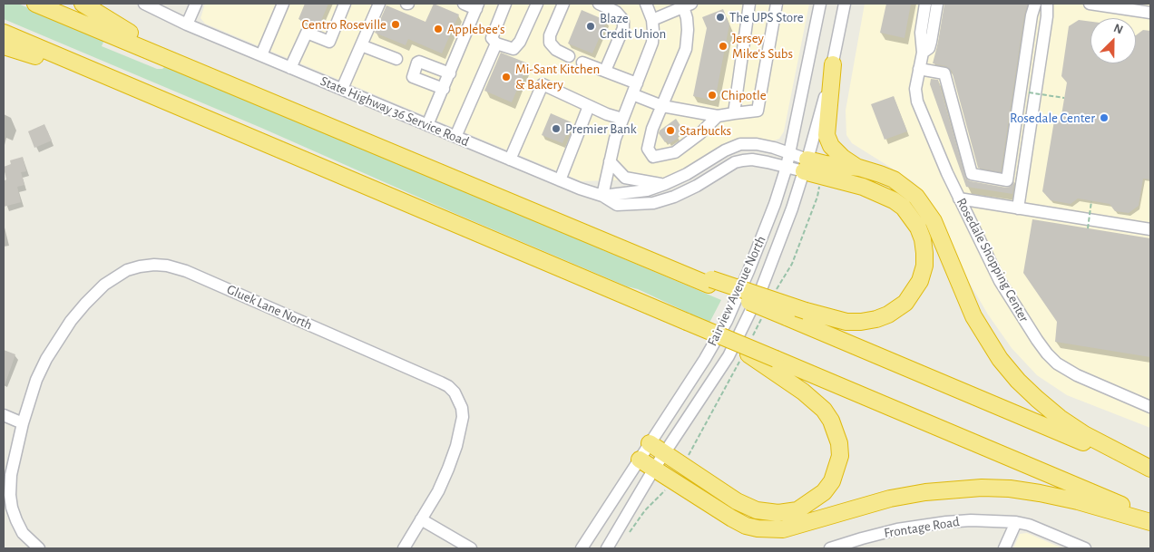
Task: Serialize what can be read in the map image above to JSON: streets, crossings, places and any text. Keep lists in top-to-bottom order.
{
  "streets": {
    "street": [
      "State Highway 36 Service Road",
      "Rosedale Shopping Center",
      "Fairview Avenue North",
      "Gluek Lane North",
      "Frontage Road"
    ]
  },
  "crossings": [
    ["State Highway 36 Service Road", "Fairview Avenue North"]
  ],
  "places": [
    "The UPS Store",
    "Centro Roseville",
    "Blaze Credit Union",
    "Applebee's",
    "Jersey Mike's Subs",
    "Mi-Sant Kitchen & Bakery",
    "Chipotle",
    "Rosedale Center",
    "Premier Bank",
    "Starbucks"
  ],
  "north": "top right"
}
